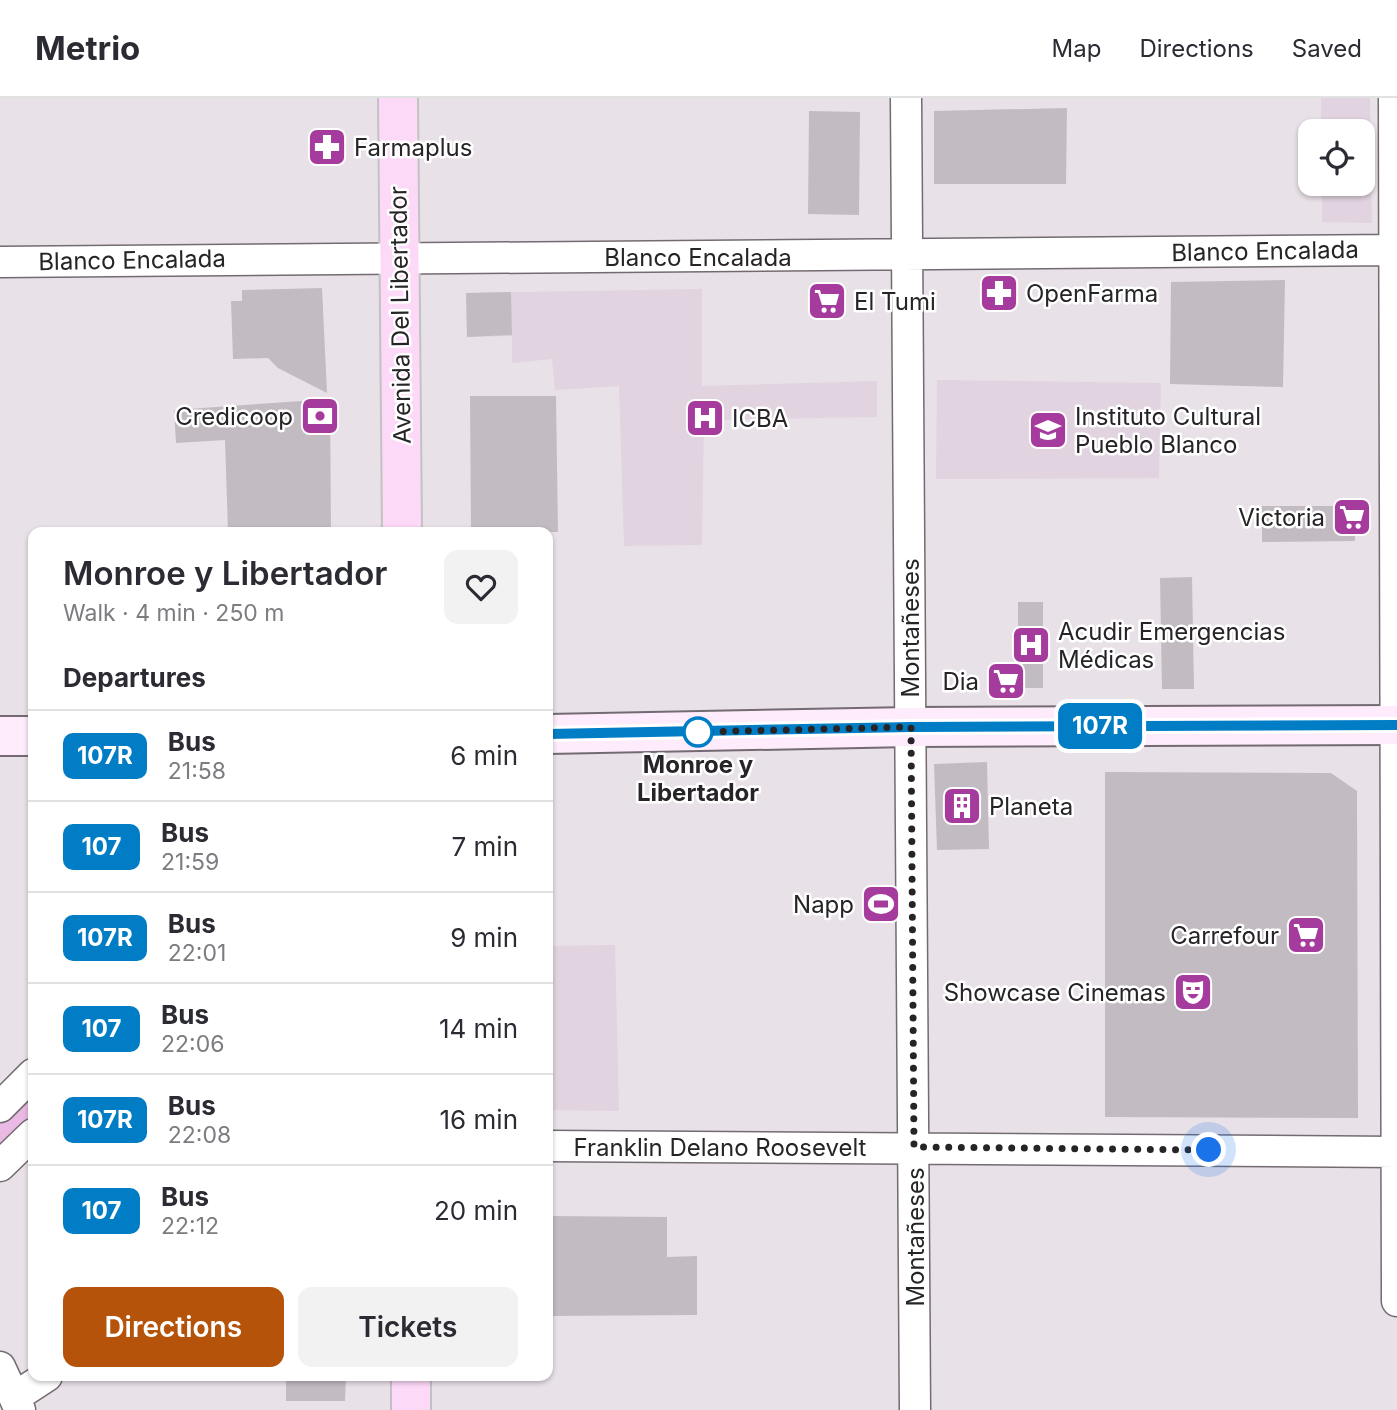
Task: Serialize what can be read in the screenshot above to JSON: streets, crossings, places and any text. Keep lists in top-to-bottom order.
{
  "streets": {
    "main road": ["Avenida Del Libertador"],
    "street": ["Blanco Encalada", "Montañeses", "Franklin Delano Roosevelt"]
  },
  "crossings": [
    ["Blanco Encalada", "Avenida Del Libertador"],
    ["Blanco Encalada", "Montañeses"],
    ["Montañeses", "Franklin Delano Roosevelt"]
  ],
  "places": {
    "pharmacy": ["Farmaplus", "OpenFarma"],
    "supermarket": [
      "El Tumi",
      "Victoria",
      "Dia",
      "Carrefour"
    ],
    "bank": ["Credicoop"],
    "hospital": ["ICBA", "Acudir Emergencias Médicas"],
    "school or university": ["Instituto Cultural Pueblo Blanco"],
    "other": ["Monroe y Libertador"],
    "building": ["Planeta"],
    "sports": ["Napp"],
    "theatre": ["Showcase Cinemas"]
  },
  "lines": ["bus line 107R"],
  "page": {
    "header": "Metrio",
    "nav": ["Map", "Directions", "Saved"],
    "on_map": "107R",
    "heading": [
      ["Monroe y Libertador", "Walk · 4 min · 250 m"],
      "Departures"
    ],
    "list": [
      {
        "mark": "107R",
        "name": "Bus",
        "note": "21:58",
        "value": "6 min"
      },
      {
        "mark": "107",
        "name": "Bus",
        "note": "21:59",
        "value": "7 min"
      },
      {
        "mark": "107R",
        "name": "Bus",
        "note": "22:01",
        "value": "9 min"
      },
      {
        "mark": "107",
        "name": "Bus",
        "note": "22:06",
        "value": "14 min"
      },
      {
        "mark": "107R",
        "name": "Bus",
        "note": "22:08",
        "value": "16 min"
      },
      {
        "mark": "107",
        "name": "Bus",
        "note": "22:12",
        "value": "20 min"
      }
    ],
    "buttons": ["Directions", "Tickets"]
  }
}
